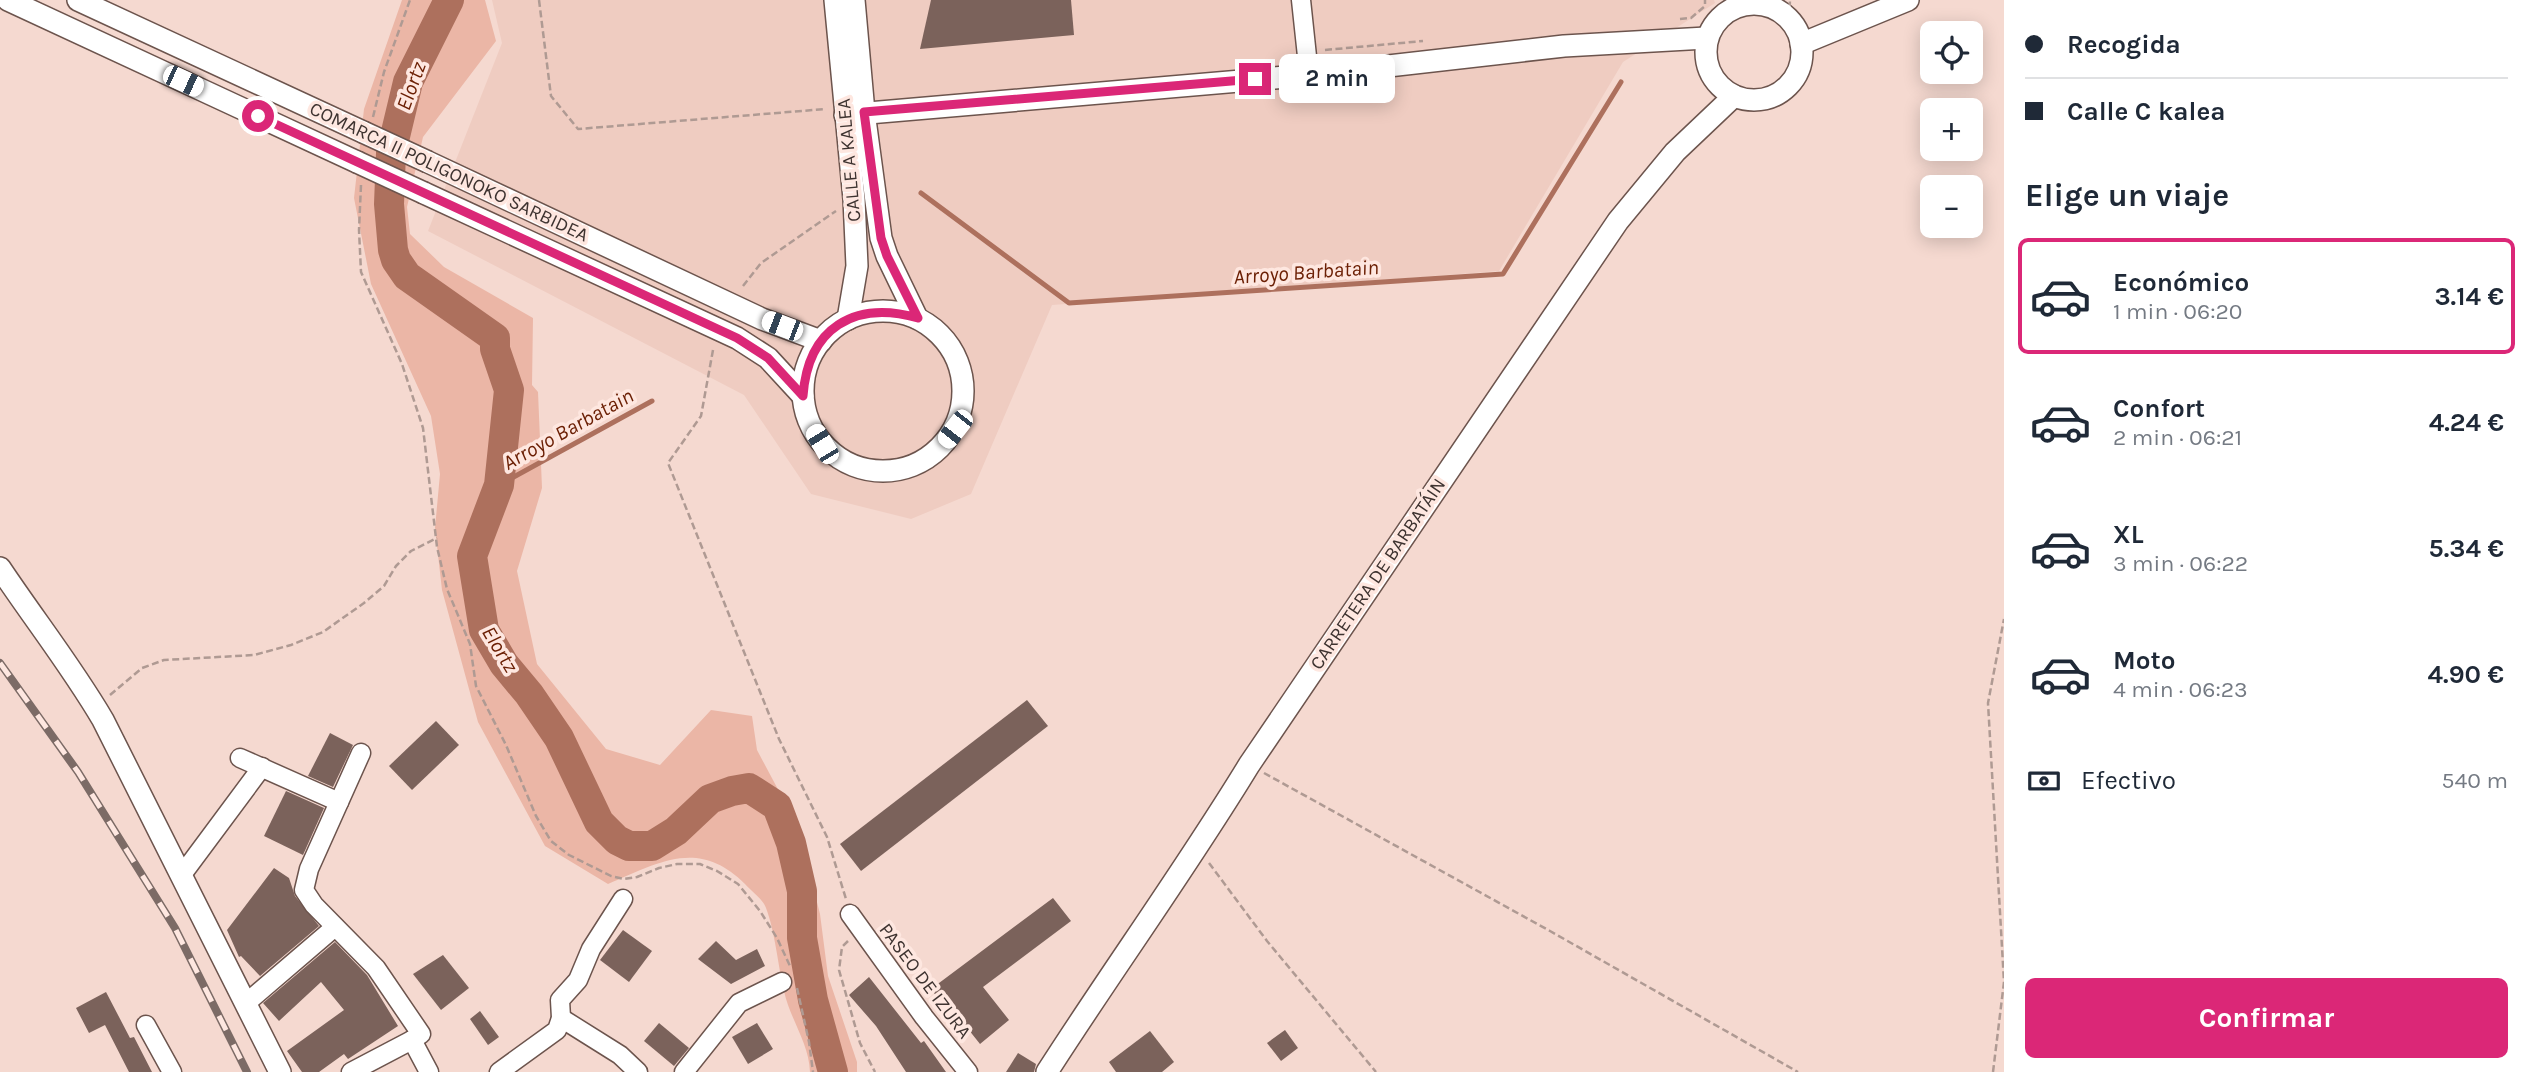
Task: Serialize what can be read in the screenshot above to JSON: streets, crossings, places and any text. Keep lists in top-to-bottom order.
{
  "streets": {
    "street": [
      "CALLE A KALEA",
      "COMARCA II POLIGONOKO SARBIDEA",
      "CARRETERA DE BARBATÁIN",
      "PASEO DE IZURA"
    ]
  },
  "crossings": [
    ["CALLE A KALEA", "COMARCA II POLIGONOKO SARBIDEA"]
  ],
  "water": ["Elortz", "Arroyo Barbatain"],
  "page": {
    "banner": ["Recogida", "Calle C kalea"],
    "map_buttons": ["+", "−"],
    "bubble": "2 min",
    "heading": "Elige un viaje",
    "list": [
      {
        "name": "Económico",
        "note": "1 min · 06:20",
        "value": "3.14 €"
      },
      {
        "name": "Confort",
        "note": "2 min · 06:21",
        "value": "4.24 €"
      },
      {
        "name": "XL",
        "note": "3 min · 06:22",
        "value": "5.34 €"
      },
      {
        "name": "Moto",
        "note": "4 min · 06:23",
        "value": "4.90 €"
      }
    ],
    "pay": ["Efectivo", "540 m"],
    "buttons": "Confirmar"
  }
}
